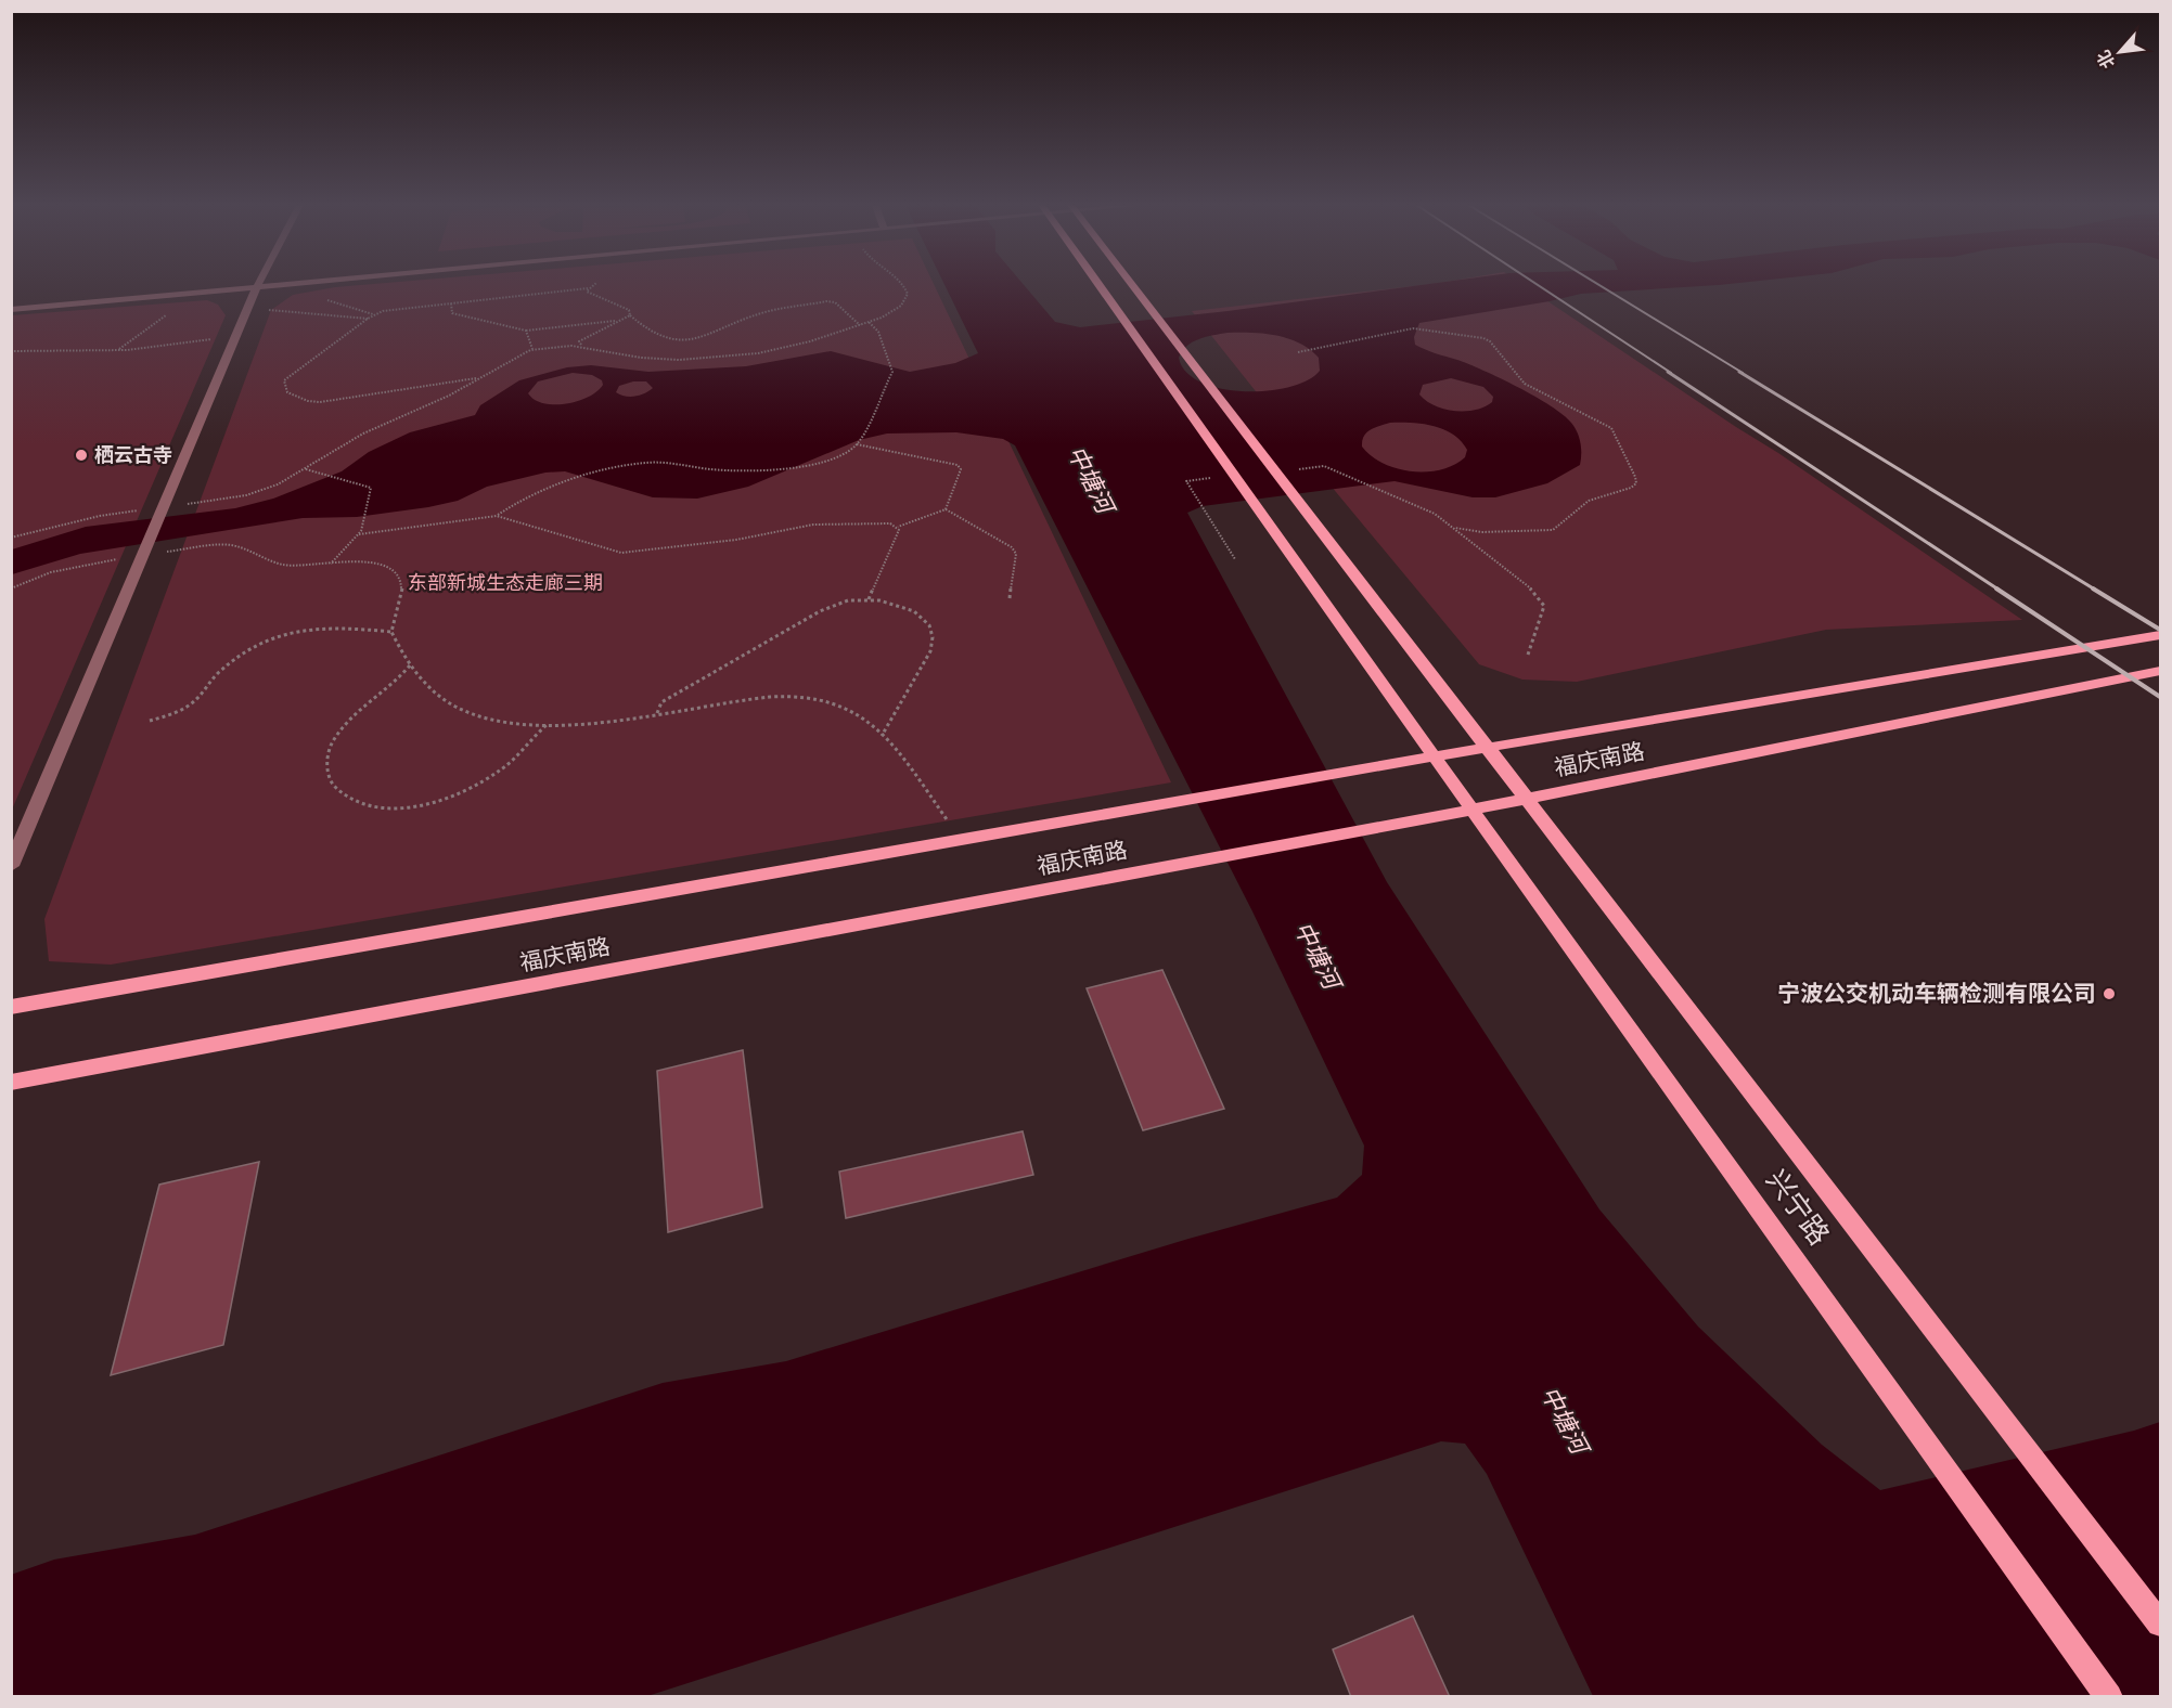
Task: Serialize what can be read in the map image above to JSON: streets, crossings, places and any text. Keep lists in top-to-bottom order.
{
  "streets": {
    "main road": ["福庆南路", "兴宁路"]
  },
  "crossings": [
    ["福庆南路", "兴宁路"]
  ],
  "water": ["中塘河"],
  "parks": ["东部新城生态走廊三期"],
  "places": ["栖云古寺", "宁波公交机动车辆检测有限公司"],
  "north": "bottom left"
}
